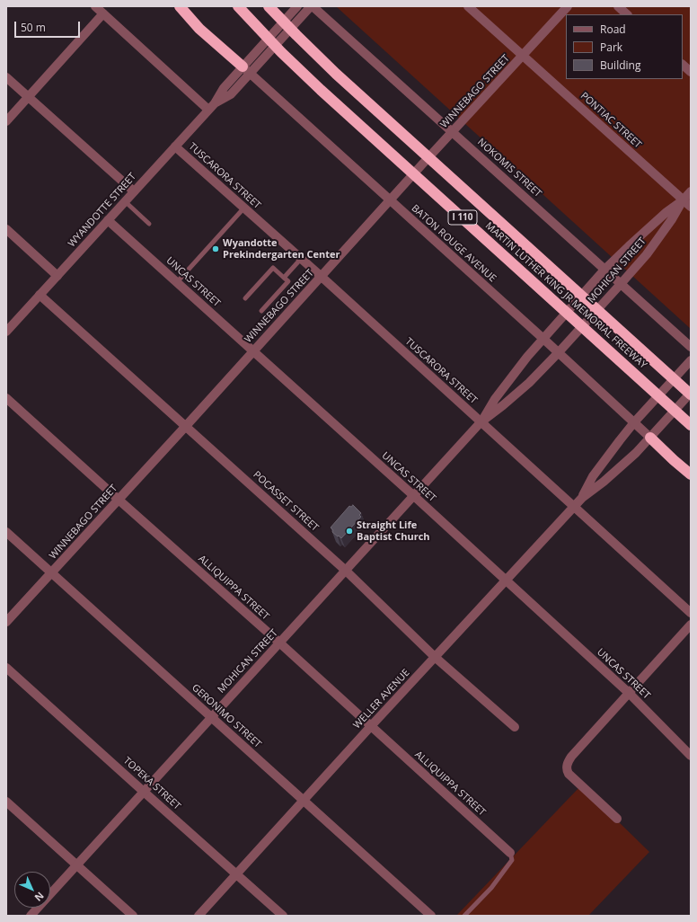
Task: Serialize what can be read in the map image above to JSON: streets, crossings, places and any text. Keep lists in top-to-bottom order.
{
  "streets": {
    "highway": ["I 110", "MARTIN LUTHER KING JR MEMORIAL FREEWAY"],
    "street": [
      "WINNEBAGO STREET",
      "PONTIAC STREET",
      "NOKOMIS STREET",
      "TUSCARORA STREET",
      "WYANDOTTE STREET",
      "BATON ROUGE AVENUE",
      "MOHICAN STREET",
      "UNCAS STREET",
      "POCASSET STREET",
      "ALLIQUIPPA STREET",
      "WELLER AVENUE",
      "GERONIMO STREET",
      "TOPEKA STREET"
    ]
  },
  "crossings": [
    ["WINNEBAGO STREET", "PONTIAC STREET"],
    ["WINNEBAGO STREET", "NOKOMIS STREET"],
    ["WINNEBAGO STREET", "TUSCARORA STREET"],
    ["WINNEBAGO STREET", "BATON ROUGE AVENUE"],
    ["WINNEBAGO STREET", "UNCAS STREET"],
    ["WINNEBAGO STREET", "POCASSET STREET"],
    ["WINNEBAGO STREET", "ALLIQUIPPA STREET"],
    ["WINNEBAGO STREET", "GERONIMO STREET"],
    ["PONTIAC STREET", "MOHICAN STREET"],
    ["NOKOMIS STREET", "WYANDOTTE STREET"],
    ["NOKOMIS STREET", "MOHICAN STREET"],
    ["TUSCARORA STREET", "WYANDOTTE STREET"],
    ["TUSCARORA STREET", "MOHICAN STREET"],
    ["TUSCARORA STREET", "WELLER AVENUE"],
    ["WYANDOTTE STREET", "BATON ROUGE AVENUE"],
    ["WYANDOTTE STREET", "UNCAS STREET"],
    ["WYANDOTTE STREET", "POCASSET STREET"],
    ["BATON ROUGE AVENUE", "MOHICAN STREET"],
    ["BATON ROUGE AVENUE", "WELLER AVENUE"],
    ["MOHICAN STREET", "UNCAS STREET"],
    ["MOHICAN STREET", "POCASSET STREET"],
    ["MOHICAN STREET", "ALLIQUIPPA STREET"],
    ["MOHICAN STREET", "GERONIMO STREET"],
    ["MOHICAN STREET", "TOPEKA STREET"],
    ["UNCAS STREET", "WELLER AVENUE"],
    ["MARTIN LUTHER KING JR MEMORIAL FREEWAY", "WELLER AVENUE"],
    ["POCASSET STREET", "WELLER AVENUE"],
    ["ALLIQUIPPA STREET", "WELLER AVENUE"],
    ["WELLER AVENUE", "GERONIMO STREET"],
    ["WELLER AVENUE", "TOPEKA STREET"]
  ],
  "places": ["Wyandotte Prekindergarten Center", "Straight Life Baptist Church"],
  "legend": ["Road", "Park", "Building"],
  "scale_bar": "50 m",
  "north": "bottom right"
}
